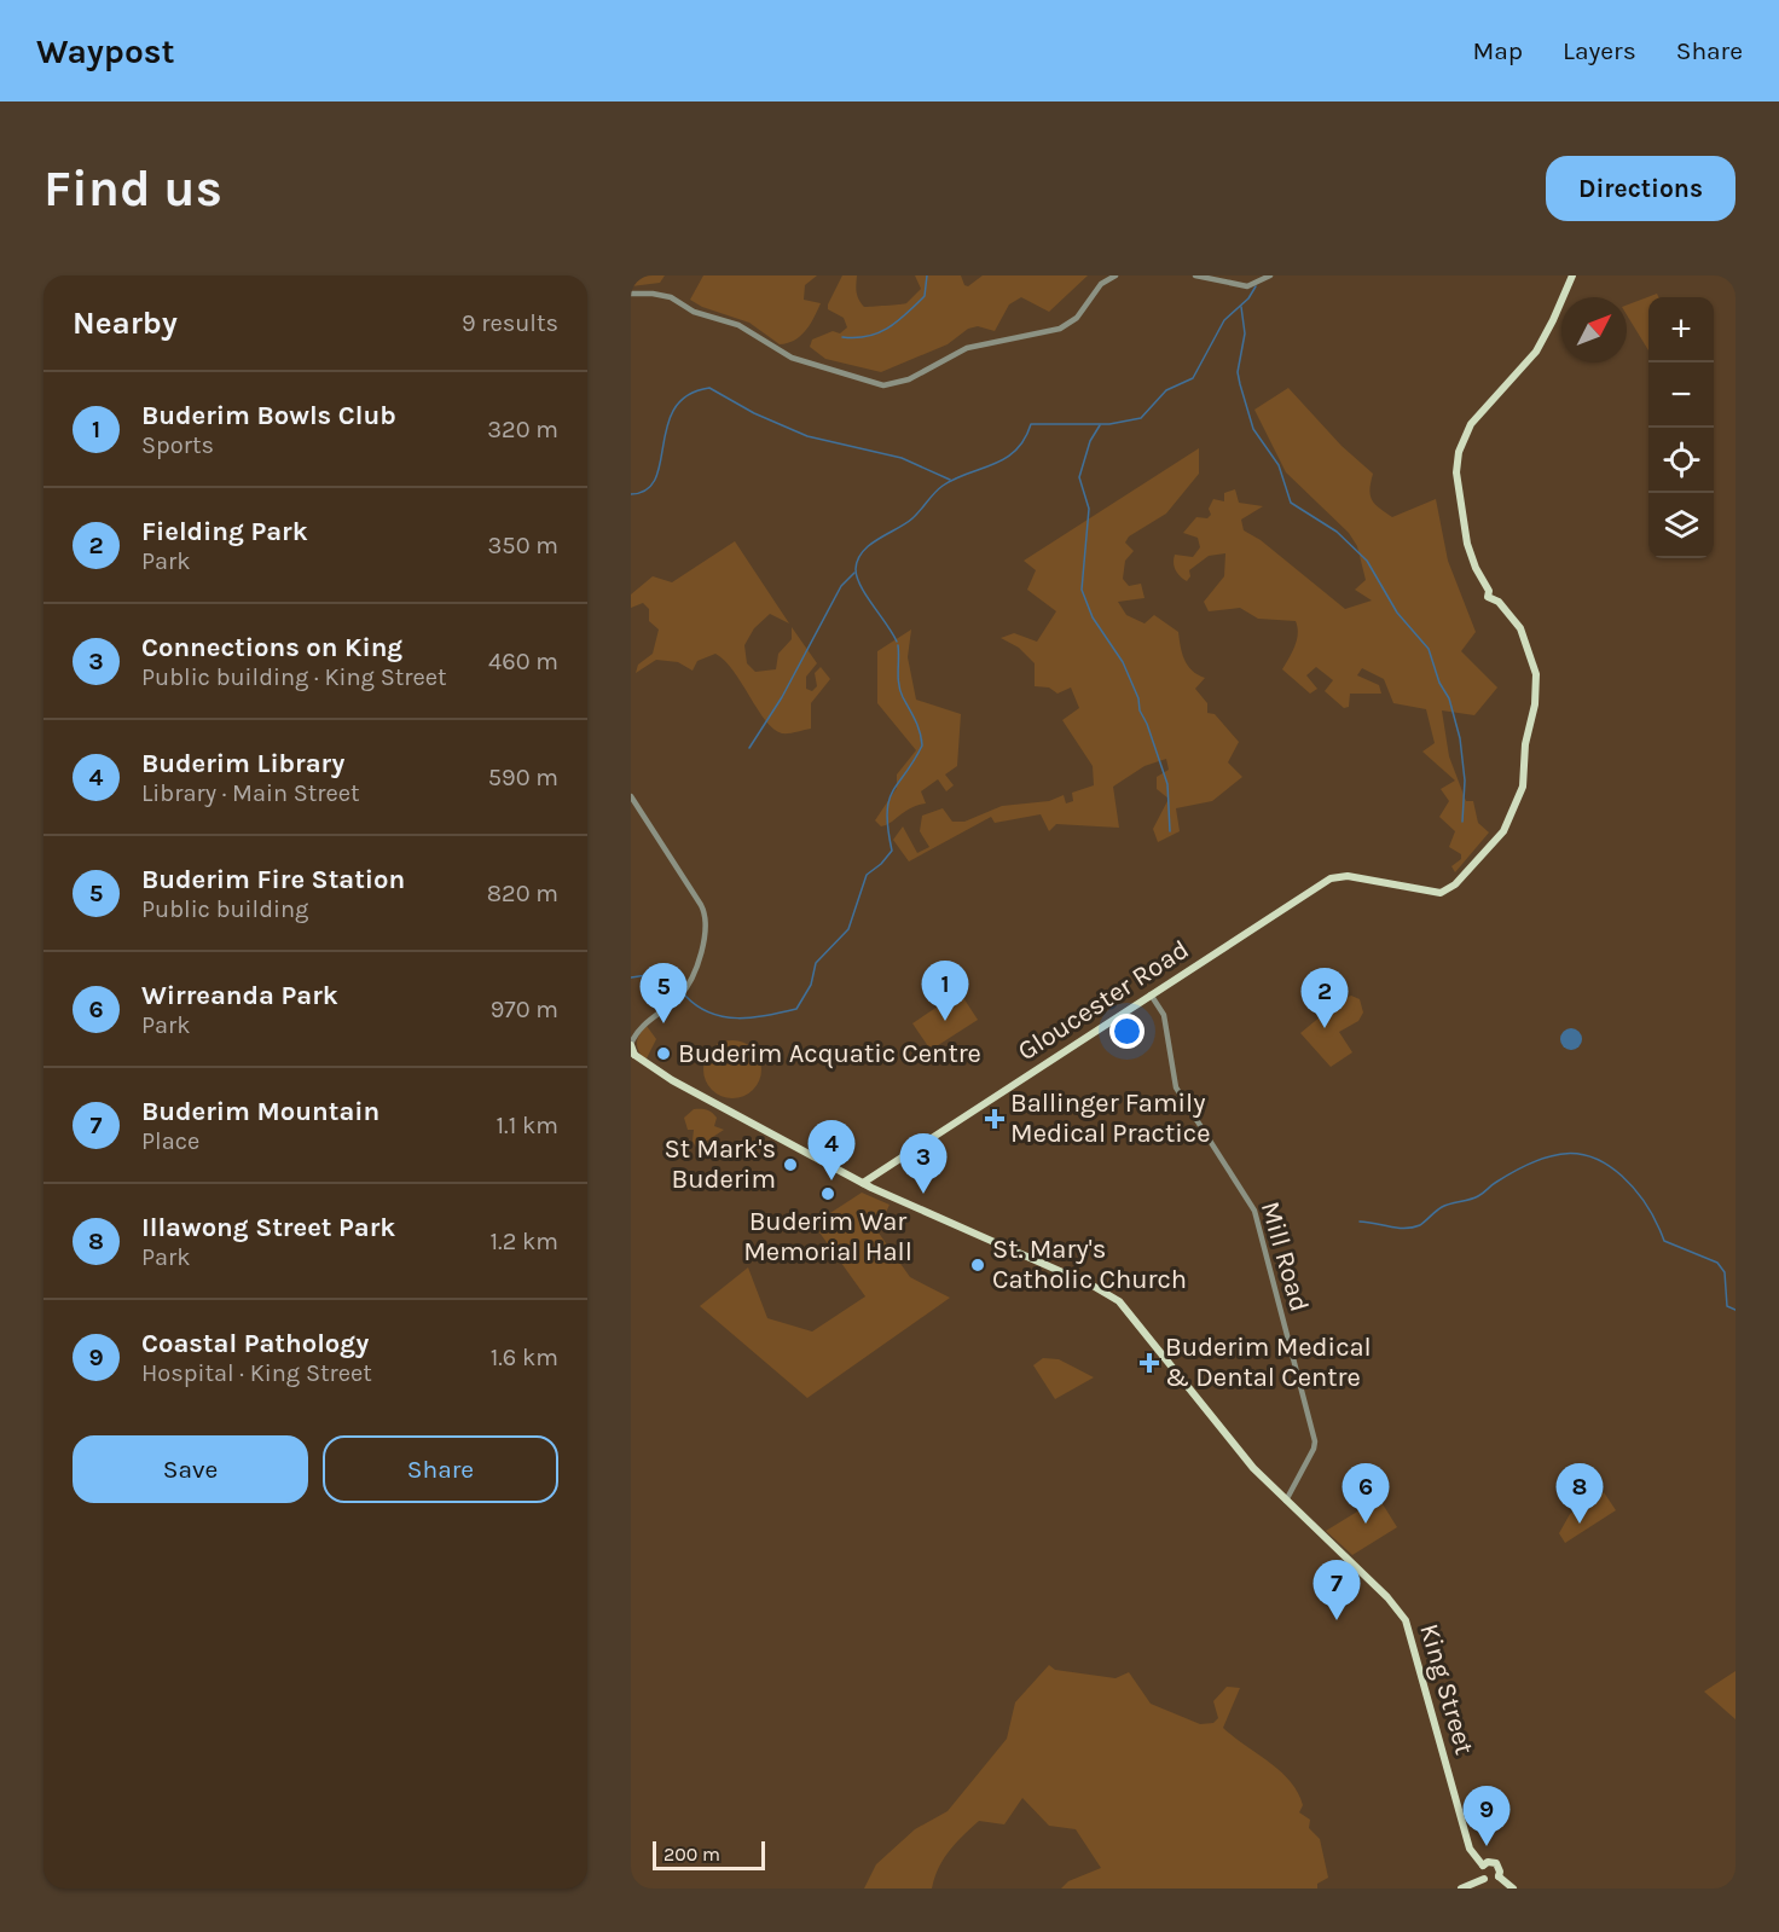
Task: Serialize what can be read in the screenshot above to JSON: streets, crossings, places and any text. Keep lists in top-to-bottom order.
{
  "streets": {
    "main road": ["Gloucester Road", "King Street"],
    "street": ["Mill Road"]
  },
  "crossings": [
    ["Gloucester Road", "Mill Road"],
    ["Gloucester Road", "King Street"],
    ["Mill Road", "King Street"]
  ],
  "places": {
    "other": [
      "Buderim Acquatic Centre",
      "St Mark's Buderim",
      "Buderim War Memorial Hall",
      "St. Mary's Catholic Church"
    ],
    "health": ["Ballinger Family Medical Practice", "Buderim Medical & Dental Centre"]
  },
  "scale_bar": "200 m",
  "north": "top right",
  "page": {
    "header": "Waypost",
    "nav": ["Map", "Layers", "Share"],
    "buttons": [
      "Directions",
      ["Save", "Share"]
    ],
    "title": "Find us",
    "heading": ["Nearby", "9 results"],
    "map_buttons": ["+", "−"],
    "list": [
      {
        "mark": "1",
        "name": "Buderim Bowls Club",
        "note": "Sports",
        "value": "320 m"
      },
      {
        "mark": "2",
        "name": "Fielding Park",
        "note": "Park",
        "value": "350 m"
      },
      {
        "mark": "3",
        "name": "Connections on King",
        "note": "Public building · King Street",
        "value": "460 m"
      },
      {
        "mark": "4",
        "name": "Buderim Library",
        "note": "Library · Main Street",
        "value": "590 m"
      },
      {
        "mark": "5",
        "name": "Buderim Fire Station",
        "note": "Public building",
        "value": "820 m"
      },
      {
        "mark": "6",
        "name": "Wirreanda Park",
        "note": "Park",
        "value": "970 m"
      },
      {
        "mark": "7",
        "name": "Buderim Mountain",
        "note": "Place",
        "value": "1.1 km"
      },
      {
        "mark": "8",
        "name": "Illawong Street Park",
        "note": "Park",
        "value": "1.2 km"
      },
      {
        "mark": "9",
        "name": "Coastal Pathology",
        "note": "Hospital · King Street",
        "value": "1.6 km"
      }
    ],
    "pins": [
      "1",
      "5",
      "2",
      "4",
      "3",
      "6",
      "8",
      "7",
      "9"
    ],
    "scale": "200 m"
  }
}
